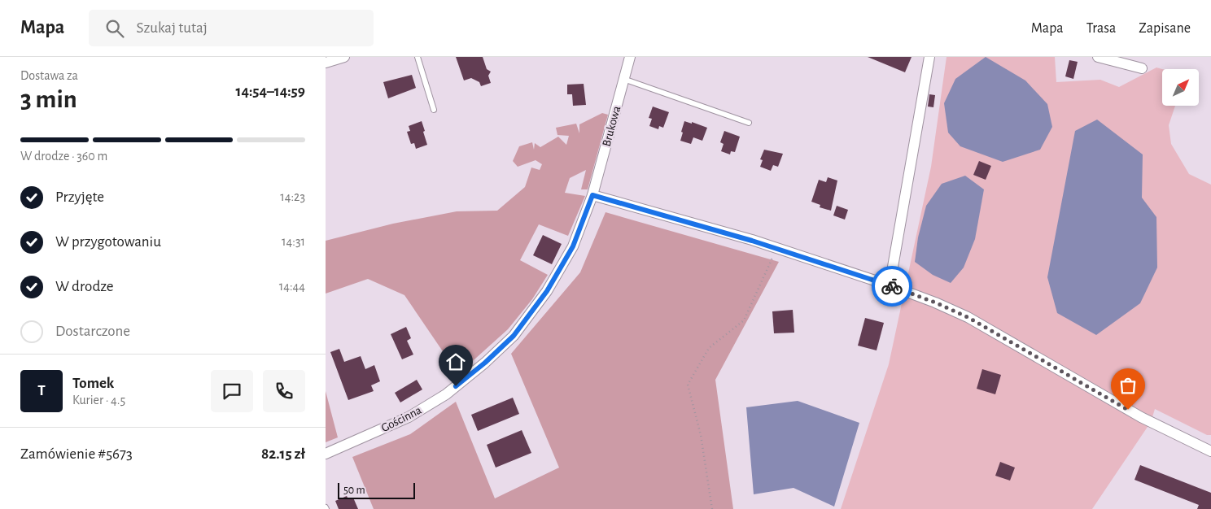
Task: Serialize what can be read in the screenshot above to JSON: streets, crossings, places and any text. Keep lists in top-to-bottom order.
{
  "streets": {
    "street": ["Brukowa", "Gościnna"]
  },
  "crossings": [
    ["Brukowa", "Gościnna"]
  ],
  "scale_bar": "50 m",
  "north": "top right",
  "page": {
    "header": "Mapa",
    "search": "Szukaj tutaj",
    "nav": ["Mapa", "Trasa", "Zapisane"],
    "heading": ["3 min", "Dostawa za", "14:54–14:59"],
    "panel": [
      "Tomek",
      "Kurier · 4.5",
      "Zamówienie #5673",
      "82.15 zł"
    ],
    "bar": "W drodze · 360 m",
    "list": [
      ["Przyjęte", "14:23"],
      ["W przygotowaniu", "14:31"],
      ["W drodze", "14:44"],
      "Dostarczone"
    ],
    "round": "T",
    "scale": "50 m"
  }
}
